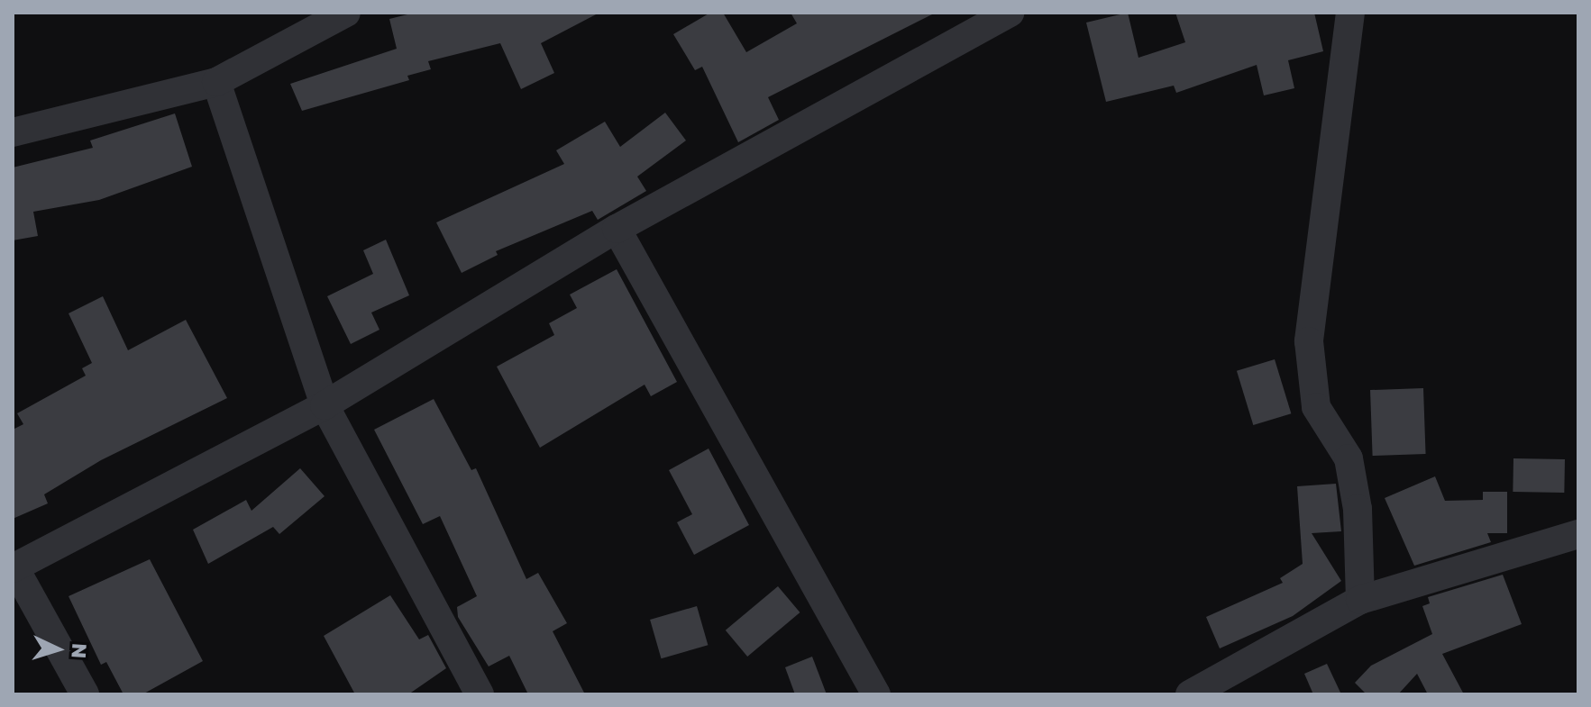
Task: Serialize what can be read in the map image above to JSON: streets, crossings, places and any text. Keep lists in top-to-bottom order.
{
  "north": "right"
}
